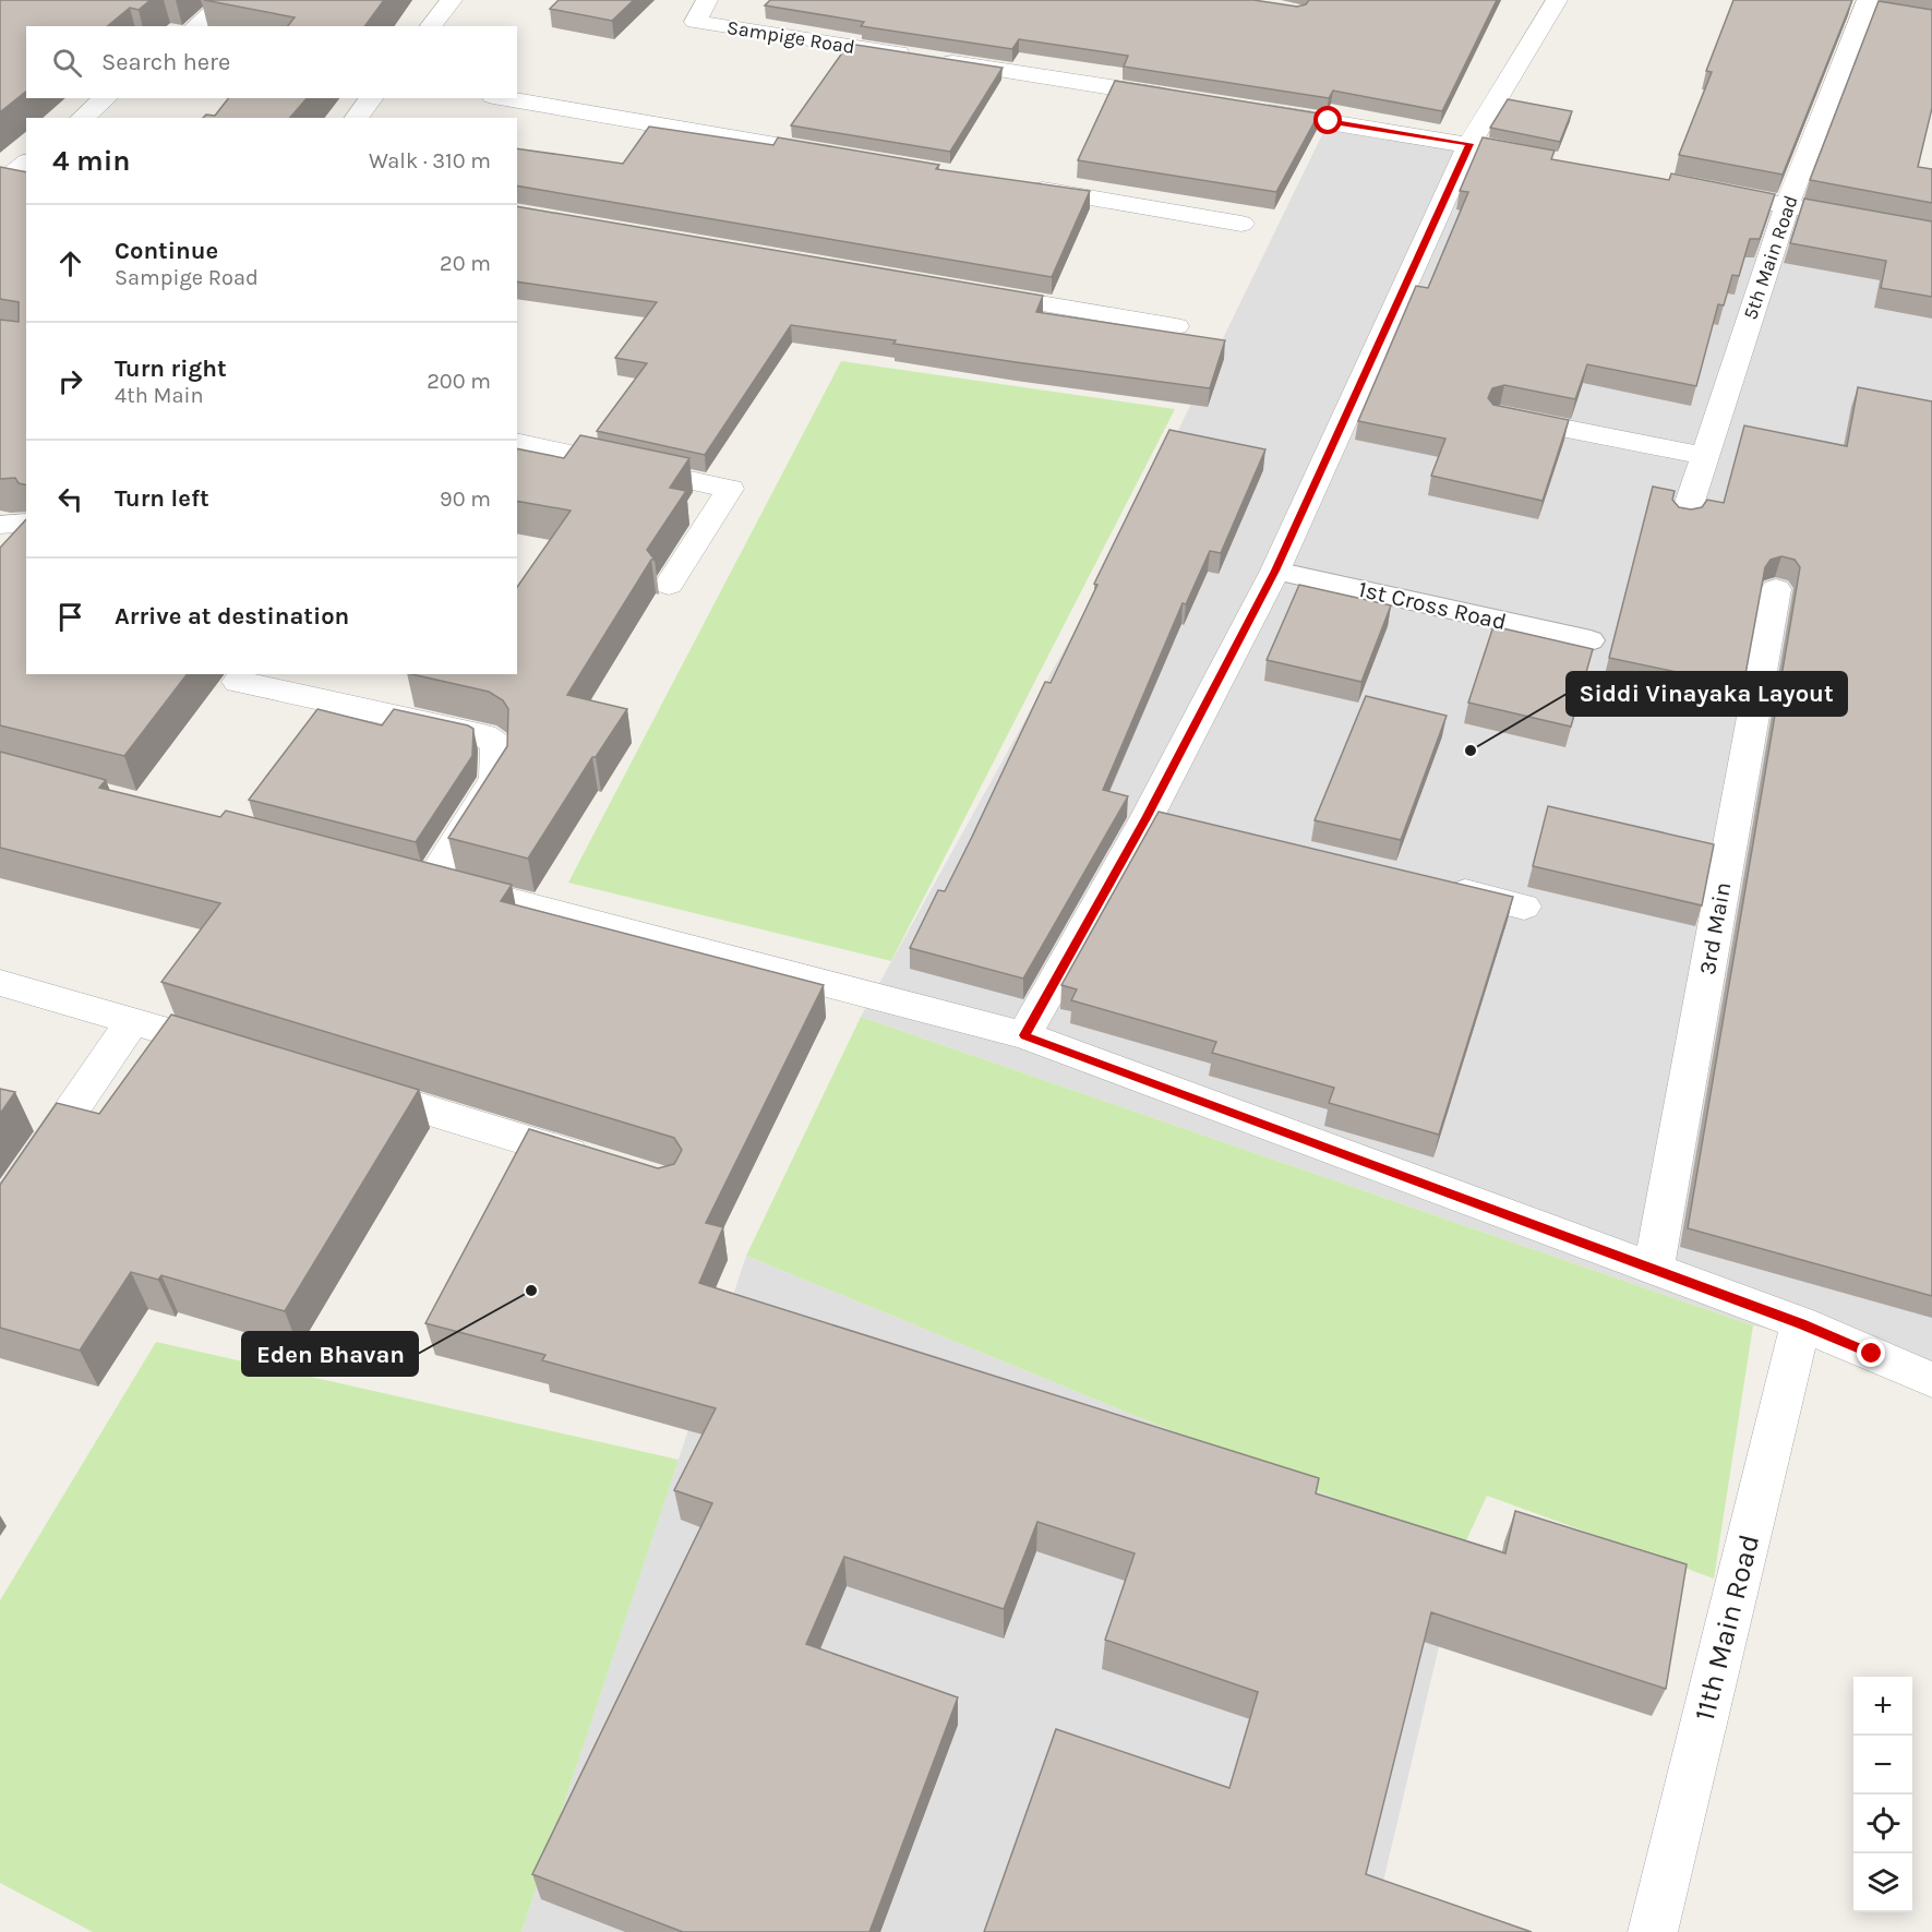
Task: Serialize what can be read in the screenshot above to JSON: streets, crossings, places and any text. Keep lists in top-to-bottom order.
{
  "streets": {
    "street": [
      "Sampige Road",
      "5th Main Road",
      "3rd Main",
      "11th Main Road"
    ],
    "lane": ["1st Cross Road"]
  },
  "places": ["Siddi Vinayaka Layout", "Eden Bhavan"],
  "page": {
    "search": "Search here",
    "heading": ["4 min", "Walk · 310 m"],
    "list": [
      ["Continue", "Sampige Road", "20 m"],
      ["Turn right", "4th Main", "200 m"],
      ["Turn left", "90 m"],
      "Arrive at destination"
    ],
    "map_buttons": ["+", "−"]
  }
}
